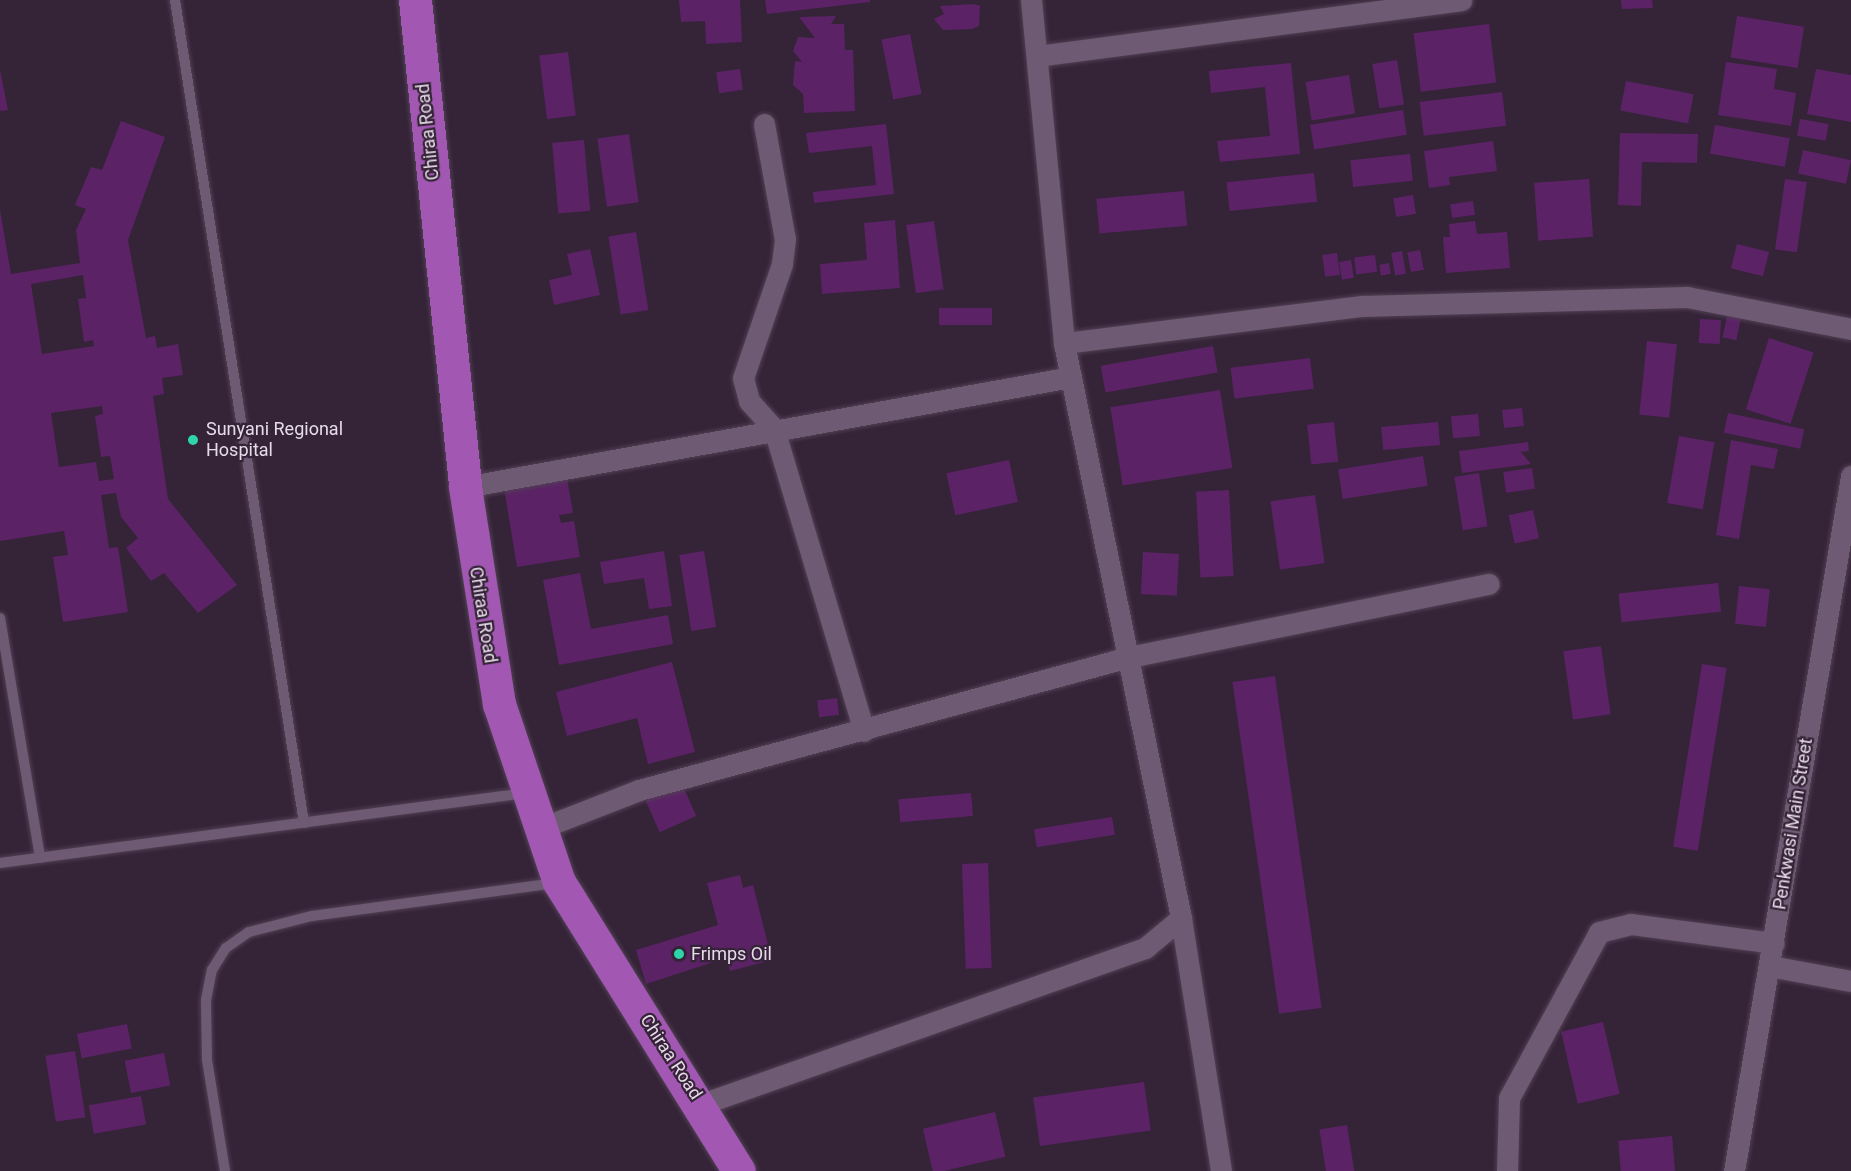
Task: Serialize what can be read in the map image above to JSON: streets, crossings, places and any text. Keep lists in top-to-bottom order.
{
  "streets": {
    "highway": ["Chiraa Road"],
    "street": ["Penkwasi Main Street"]
  },
  "places": ["Sunyani Regional Hospital", "Frimps Oil"]
}
